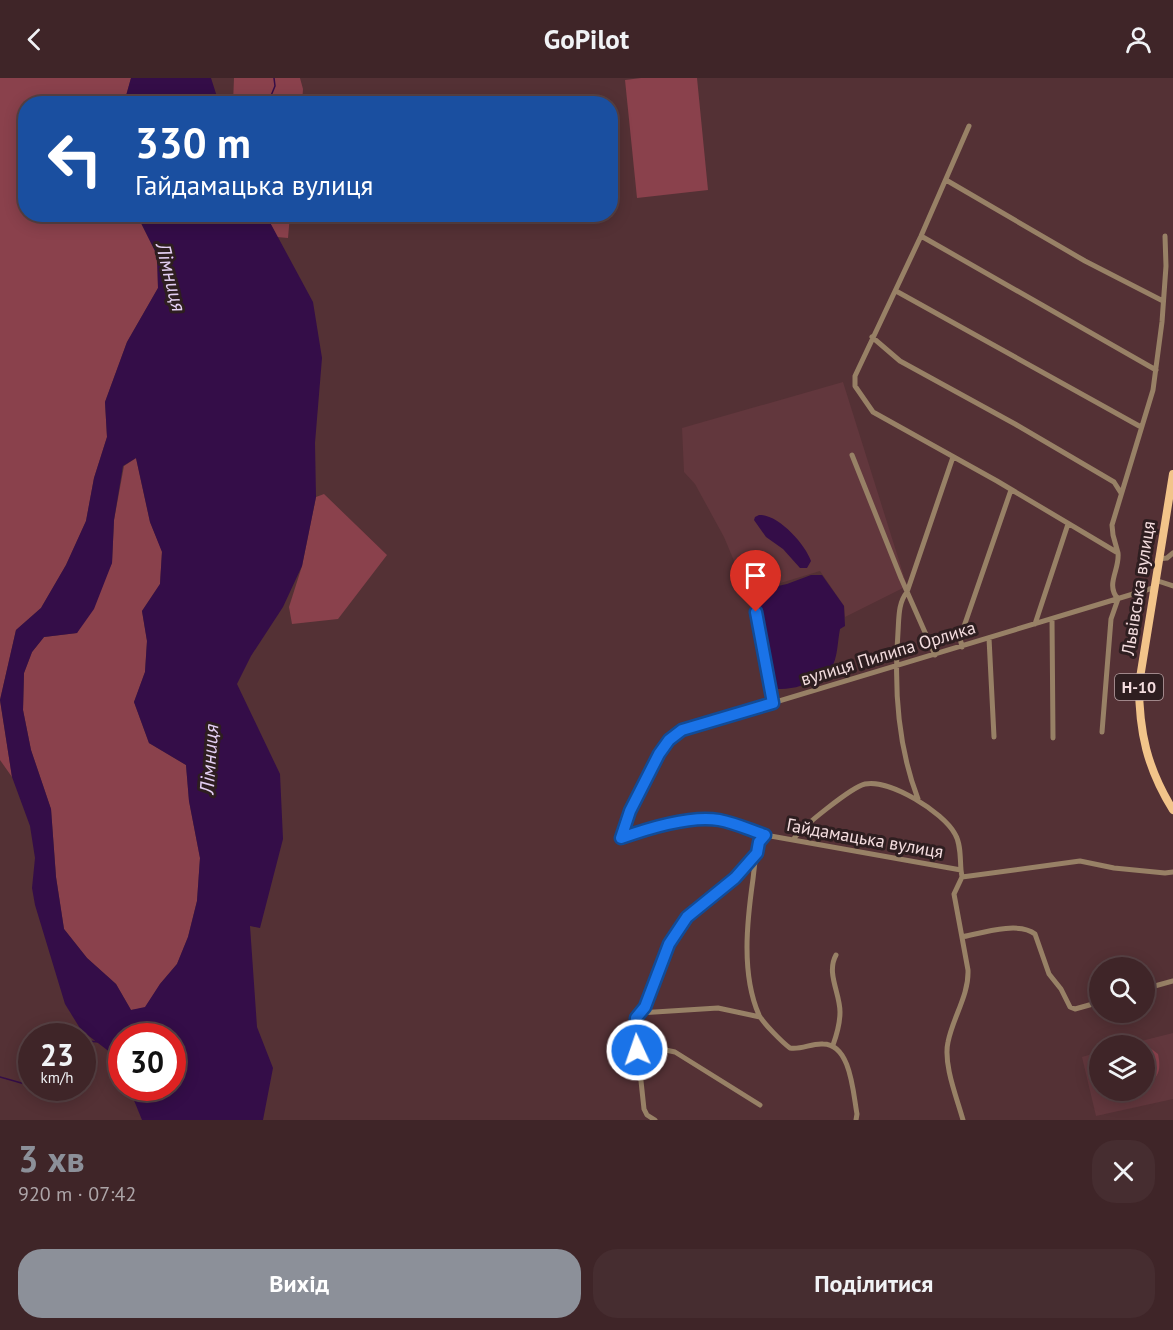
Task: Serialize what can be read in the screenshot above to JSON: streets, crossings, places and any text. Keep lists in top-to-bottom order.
{
  "streets": {
    "main road": ["Львівська вулиця", "Н-10"],
    "street": ["вулиця Пилипа Орлика", "Гайдамацька вулиця"]
  },
  "crossings": [
    ["Львівська вулиця", "вулиця Пилипа Орлика"],
    ["вулиця Пилипа Орлика", "Гайдамацька вулиця"]
  ],
  "water": ["Лімниця"],
  "page": {
    "header": "GoPilot",
    "turn": ["330 m", "Гайдамацька вулиця"],
    "speed": "23 km/h",
    "limit": "30",
    "heading": ["3 хв", "920 m · 07:42"],
    "buttons": ["Вихід", "Поділитися"]
  }
}
